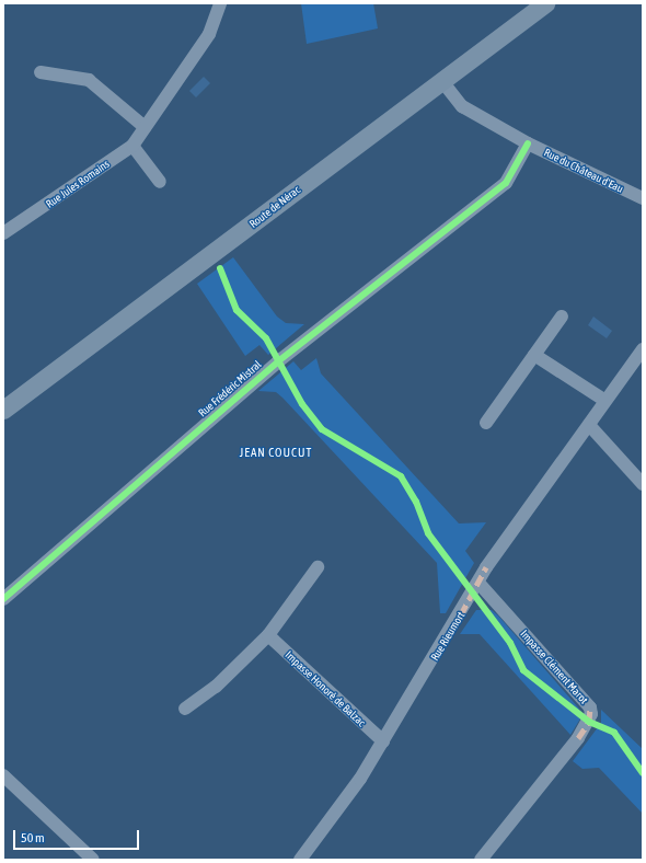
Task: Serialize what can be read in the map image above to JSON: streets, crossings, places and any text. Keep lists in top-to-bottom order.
{
  "streets": {
    "main road": ["Route de Nérac"],
    "street": [
      "Rue du Château d'Eau",
      "Rue Jules Romains",
      "Rue Frédéric Mistral",
      "Rue Rieumort",
      "Impasse Clément Marot",
      "Impasse Honoré de Balzac"
    ]
  },
  "crossings": [
    ["Rue du Château d'Eau", "Route de Nérac"],
    ["Rue du Château d'Eau", "Rue Frédéric Mistral"],
    ["Rue Rieumort", "Impasse Clément Marot"],
    ["Rue Rieumort", "Impasse Honoré de Balzac"]
  ],
  "districts": ["JEAN COUCUT"],
  "scale_bar": "50 m"
}
